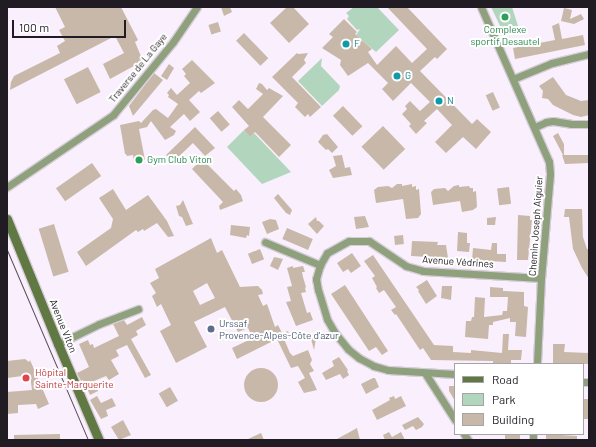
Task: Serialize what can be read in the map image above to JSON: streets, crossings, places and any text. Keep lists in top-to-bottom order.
{
  "streets": {
    "street": [
      "Traverse de La Gaye",
      "Chemin Joseph Aiguier",
      "Avenue Védrines",
      "Avenue Viton"
    ]
  },
  "crossings": [
    ["Chemin Joseph Aiguier", "Avenue Védrines"]
  ],
  "places": [
    "Complexe sportif Desautel",
    "F",
    "G",
    "N",
    "Gym Club Viton",
    "Urssaf Provence-Alpes-Côte d'azur",
    "Hôpital Sainte-Marguerite"
  ],
  "legend": ["Road", "Park", "Building"],
  "scale_bar": "100 m"
}
